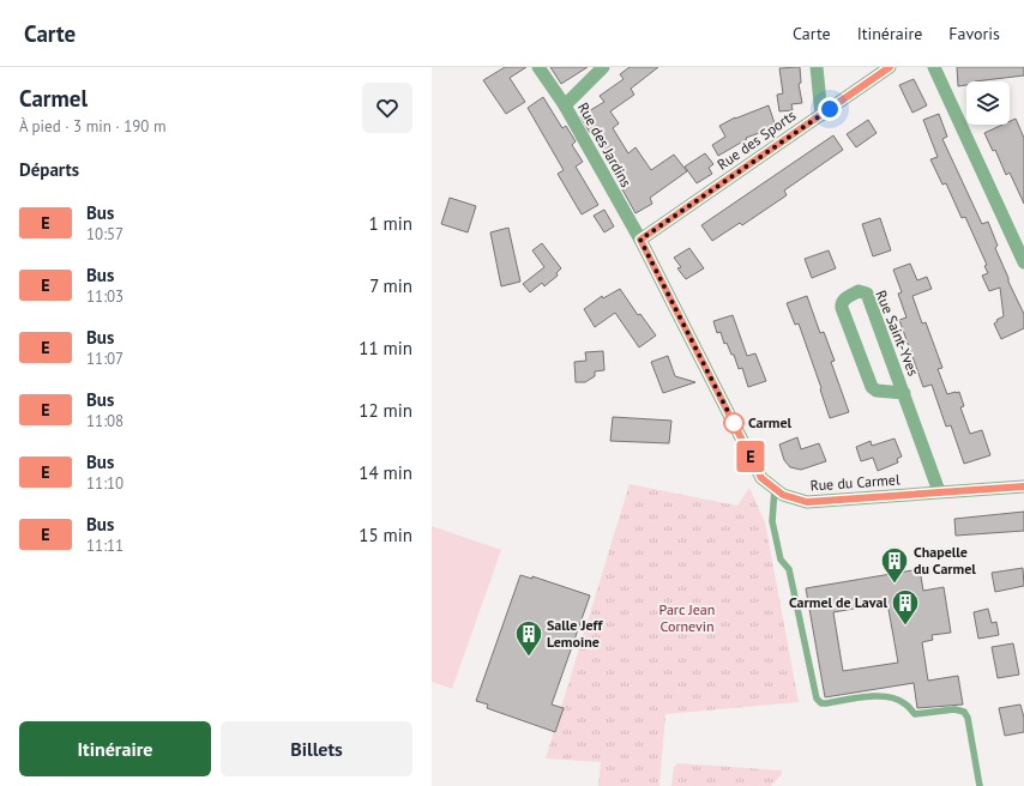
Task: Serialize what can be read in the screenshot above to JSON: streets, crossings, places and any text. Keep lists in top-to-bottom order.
{
  "streets": {
    "street": [
      "Rue des Sports",
      "Rue des Jardins",
      "Rue Saint-Yves",
      "Rue du Carmel"
    ]
  },
  "crossings": [
    ["Rue des Sports", "Rue des Jardins"],
    ["Rue des Sports", "Rue du Carmel"],
    ["Rue des Jardins", "Rue du Carmel"],
    ["Rue Saint-Yves", "Rue du Carmel"]
  ],
  "parks": ["Parc Jean Cornevin"],
  "places": {
    "other": ["Carmel"],
    "building": ["Chapelle du Carmel", "Carmel de Laval", "Salle Jeff Lemoine"]
  },
  "lines": ["bus line E"],
  "page": {
    "header": "Carte",
    "nav": ["Carte", "Itinéraire", "Favoris"],
    "heading": [
      ["Carmel", "À pied · 3 min · 190 m"],
      "Départs"
    ],
    "on_map": "E",
    "list": [
      {
        "mark": "E",
        "name": "Bus",
        "note": "10:57",
        "value": "1 min"
      },
      {
        "mark": "E",
        "name": "Bus",
        "note": "11:03",
        "value": "7 min"
      },
      {
        "mark": "E",
        "name": "Bus",
        "note": "11:07",
        "value": "11 min"
      },
      {
        "mark": "E",
        "name": "Bus",
        "note": "11:08",
        "value": "12 min"
      },
      {
        "mark": "E",
        "name": "Bus",
        "note": "11:10",
        "value": "14 min"
      },
      {
        "mark": "E",
        "name": "Bus",
        "note": "11:11",
        "value": "15 min"
      }
    ],
    "buttons": ["Itinéraire", "Billets"]
  }
}
